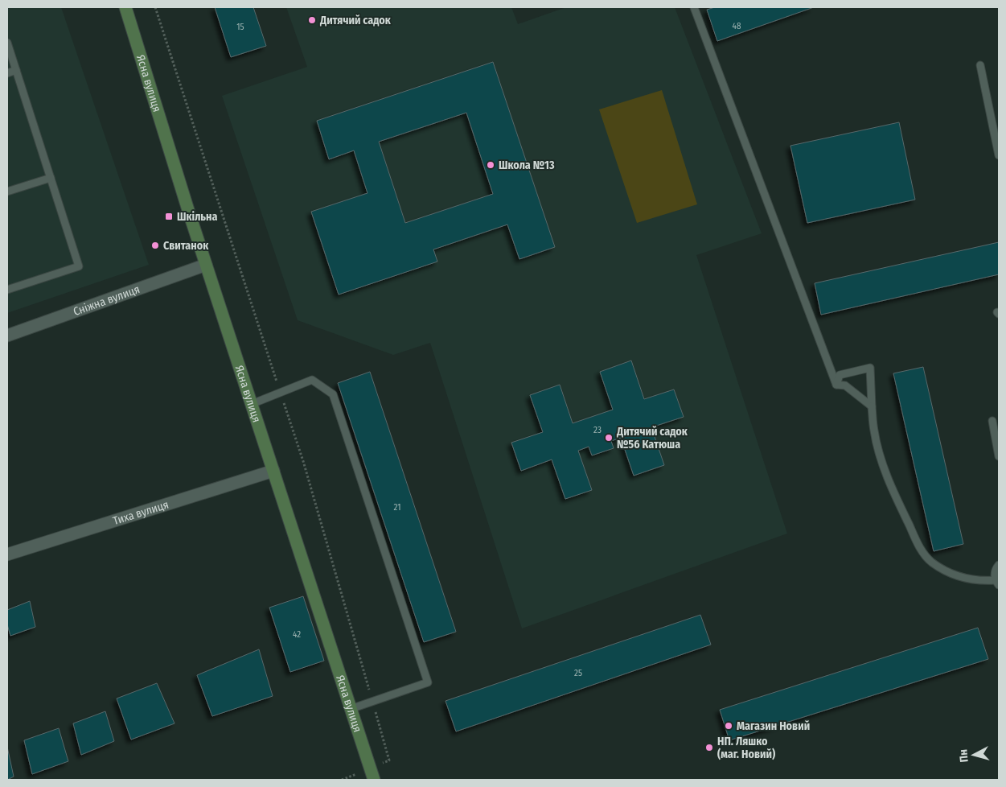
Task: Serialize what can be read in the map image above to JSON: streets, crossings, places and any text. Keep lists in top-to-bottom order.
{
  "streets": {
    "street": ["Ясна вулиця", "Сніжна вулиця", "Тиха вулиця"]
  },
  "crossings": [
    ["Ясна вулиця", "Сніжна вулиця"],
    ["Ясна вулиця", "Тиха вулиця"]
  ],
  "places": {
    "other": [
      "Дитячий садок",
      "Школа №13",
      "Свитанок",
      "Дитячий садок №56 Катюша",
      "Магазин Новий",
      "НП. Ляшко (маг. Новий)"
    ],
    "transit": ["Шкільна"]
  },
  "house_numbers": [
    "48",
    "15",
    "23",
    "21",
    "42",
    "25"
  ],
  "north": "left"
}
